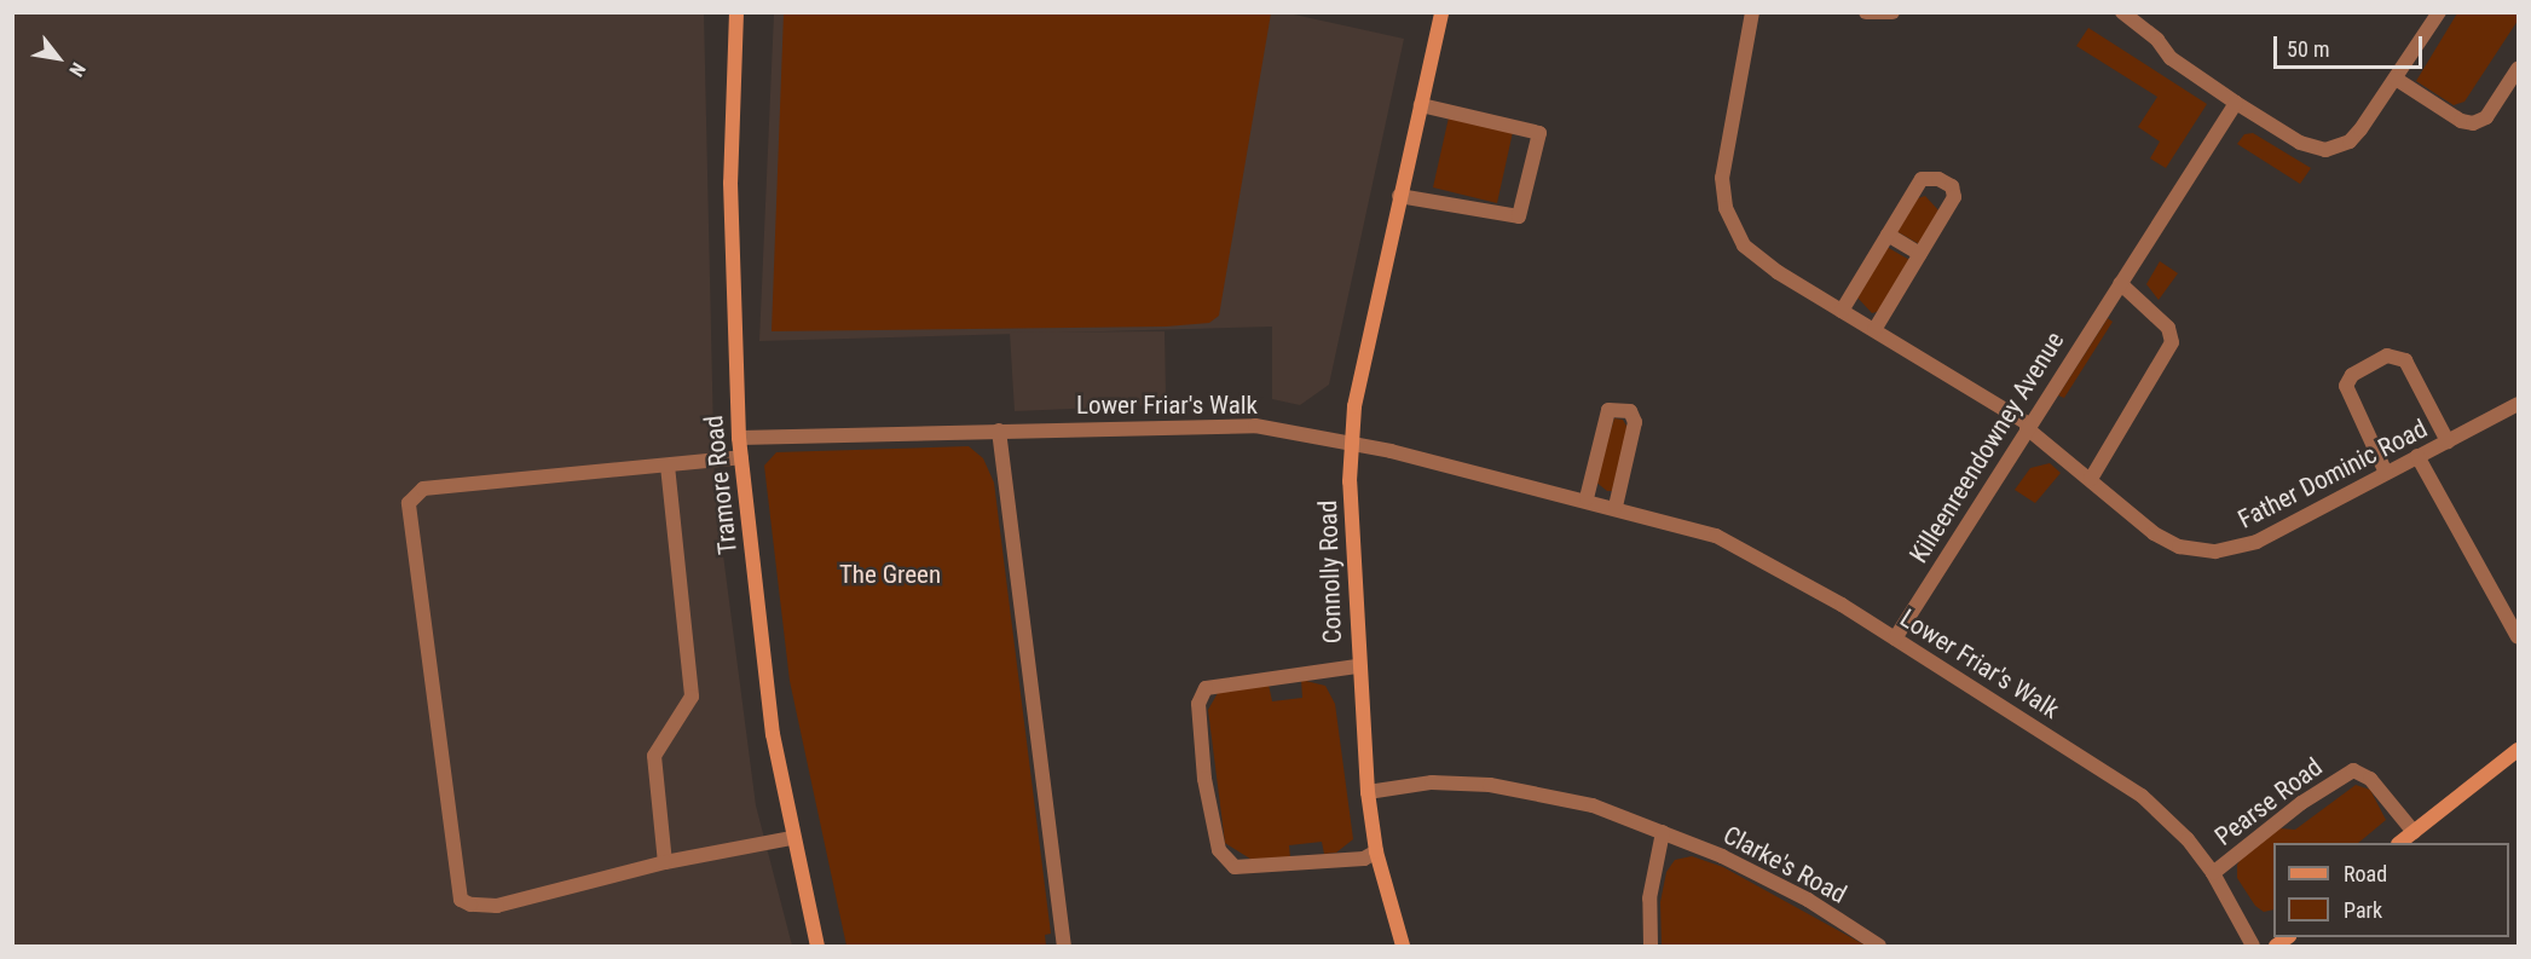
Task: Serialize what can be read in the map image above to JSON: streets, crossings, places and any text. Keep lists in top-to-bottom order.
{
  "streets": {
    "street": [
      "Lower Friar's Walk",
      "Killeenreendowney Avenue",
      "Father Dominic Road",
      "Tramore Road",
      "Connolly Road",
      "Pearse Road",
      "Clarke's Road"
    ]
  },
  "crossings": [
    ["Lower Friar's Walk", "Killeenreendowney Avenue"],
    ["Lower Friar's Walk", "Tramore Road"],
    ["Lower Friar's Walk", "Connolly Road"],
    ["Lower Friar's Walk", "Pearse Road"],
    ["Killeenreendowney Avenue", "Father Dominic Road"],
    ["Connolly Road", "Clarke's Road"]
  ],
  "parks": ["The Green"],
  "legend": ["Road", "Park"],
  "scale_bar": "50 m",
  "north": "bottom right"
}
